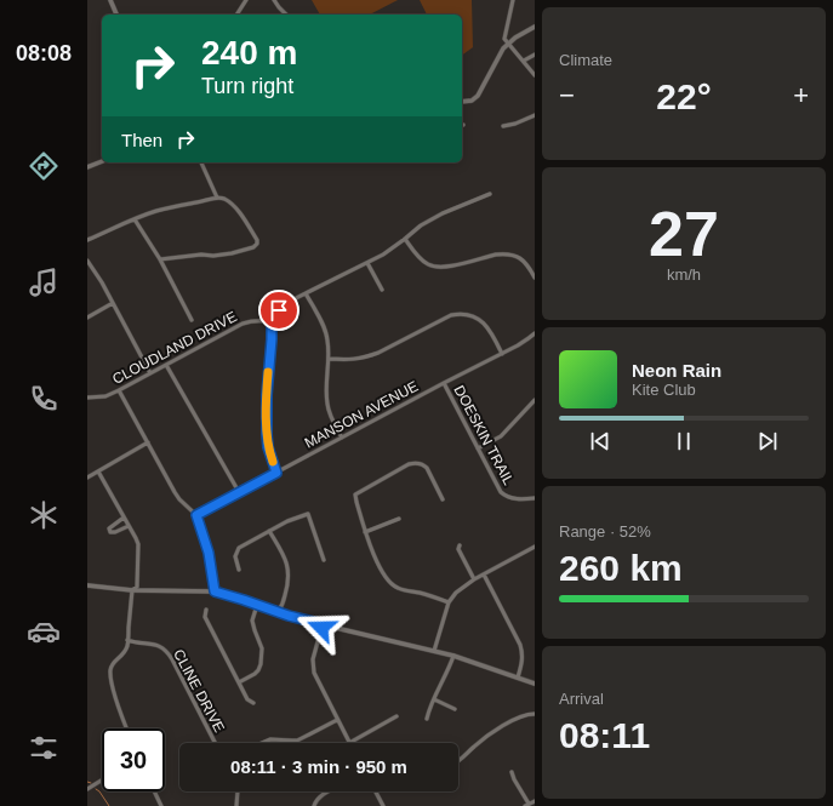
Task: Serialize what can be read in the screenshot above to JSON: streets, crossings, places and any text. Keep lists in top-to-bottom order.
{
  "streets": {
    "street": [
      "CLOUDLAND DRIVE",
      "MANSON AVENUE",
      "DOESKIN TRAIL",
      "CLINE DRIVE"
    ]
  },
  "crossings": [
    ["MANSON AVENUE", "DOESKIN TRAIL"]
  ],
  "page": {
    "tabs": "08:08",
    "tile": [
      "Climate",
      ["27", "km/h"],
      ["Range · 52%", "260 km"],
      ["Arrival", "08:11"]
    ],
    "turn": ["240 m", "Turn right"],
    "heat": ["−", "22°", "+"],
    "then": "Then",
    "song": ["Neon Rain", "Kite Club"],
    "limit": "30",
    "trip": "08:11 · 3 min · 950 m"
  }
}
